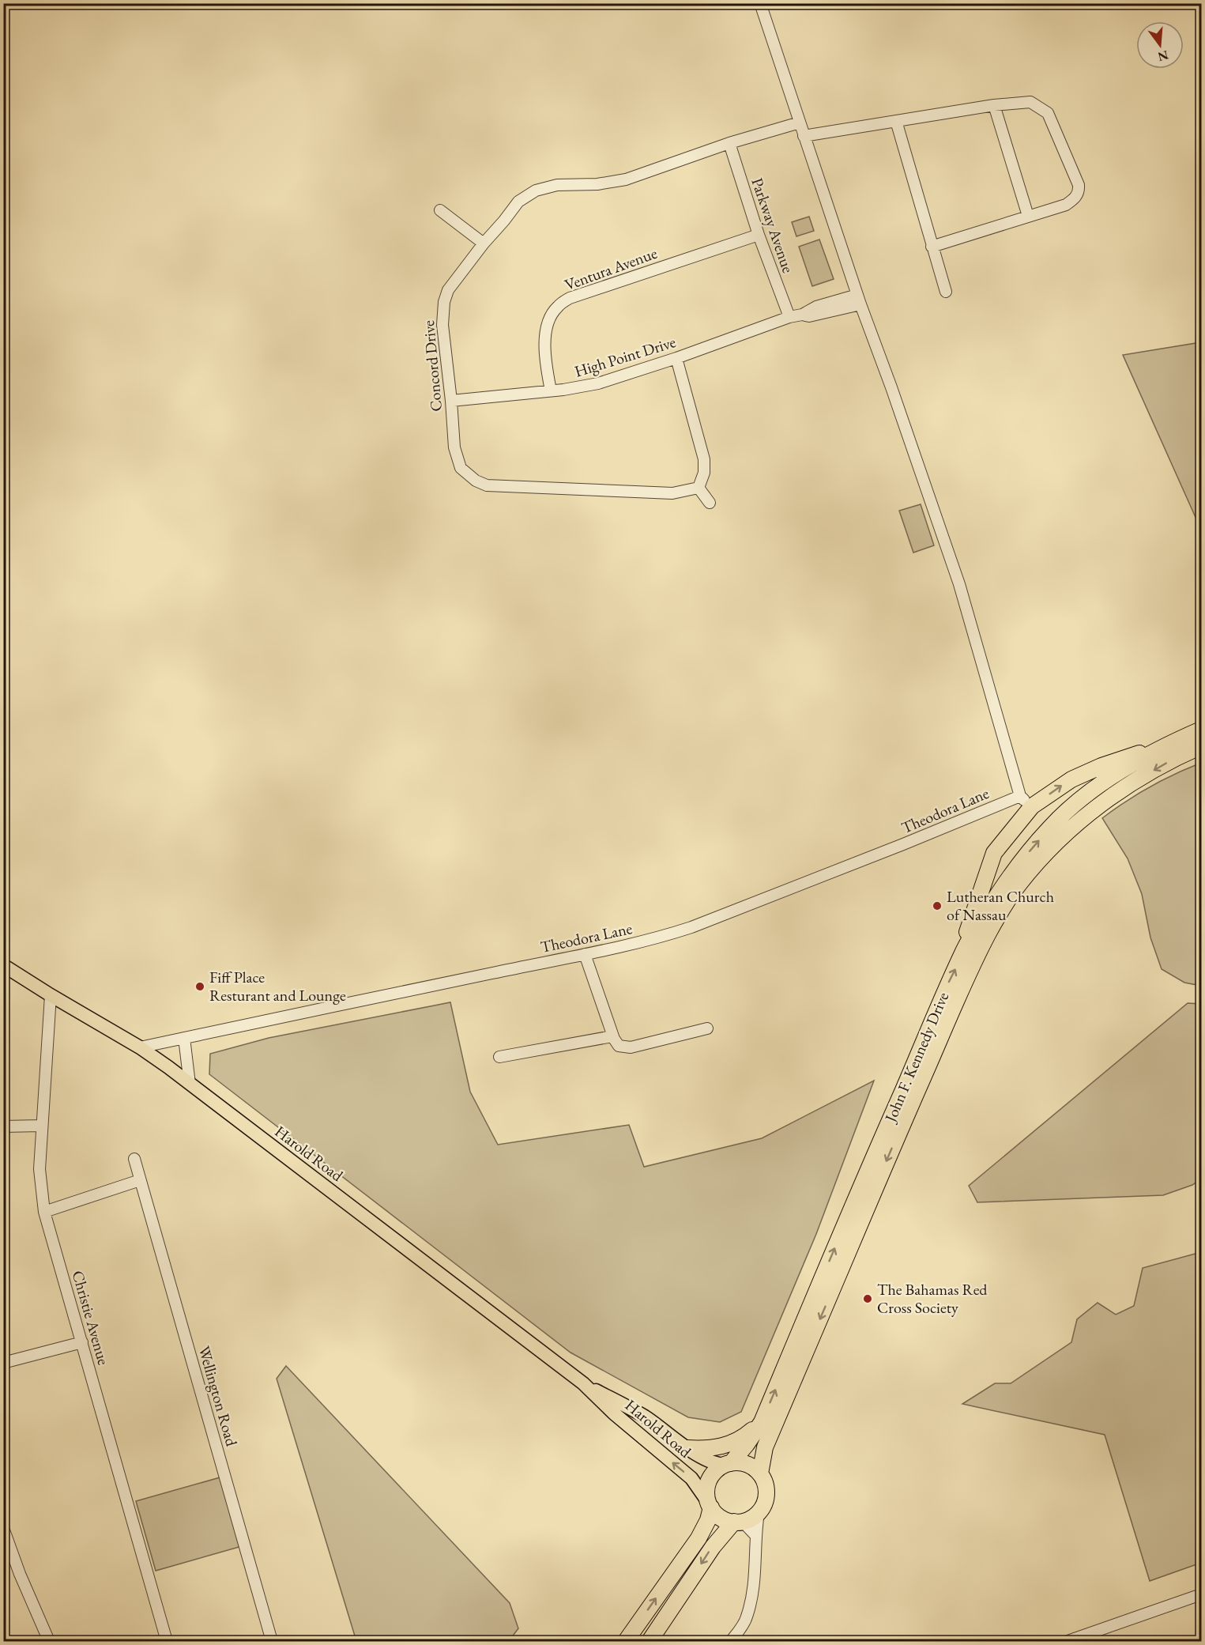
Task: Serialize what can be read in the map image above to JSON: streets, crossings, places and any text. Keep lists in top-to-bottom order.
{
  "streets": {
    "highway": ["John F. Kennedy Drive"],
    "main road": ["Harold Road"],
    "street": [
      "Parkway Avenue",
      "Ventura Avenue",
      "High Point Drive",
      "Concord Drive",
      "Theodora Lane",
      "Christie Avenue",
      "Wellington Road"
    ]
  },
  "crossings": [
    ["Parkway Avenue", "Ventura Avenue"],
    ["Parkway Avenue", "High Point Drive"],
    ["Parkway Avenue", "Concord Drive"],
    ["Ventura Avenue", "High Point Drive"],
    ["High Point Drive", "Concord Drive"],
    ["Theodora Lane", "Harold Road"],
    ["John F. Kennedy Drive", "Harold Road"],
    ["Harold Road", "Christie Avenue"]
  ],
  "places": ["Lutheran Church of Nassau", "Fiff Place Resturant and Lounge", "The Bahamas Red Cross Society"],
  "north": "bottom"
}
